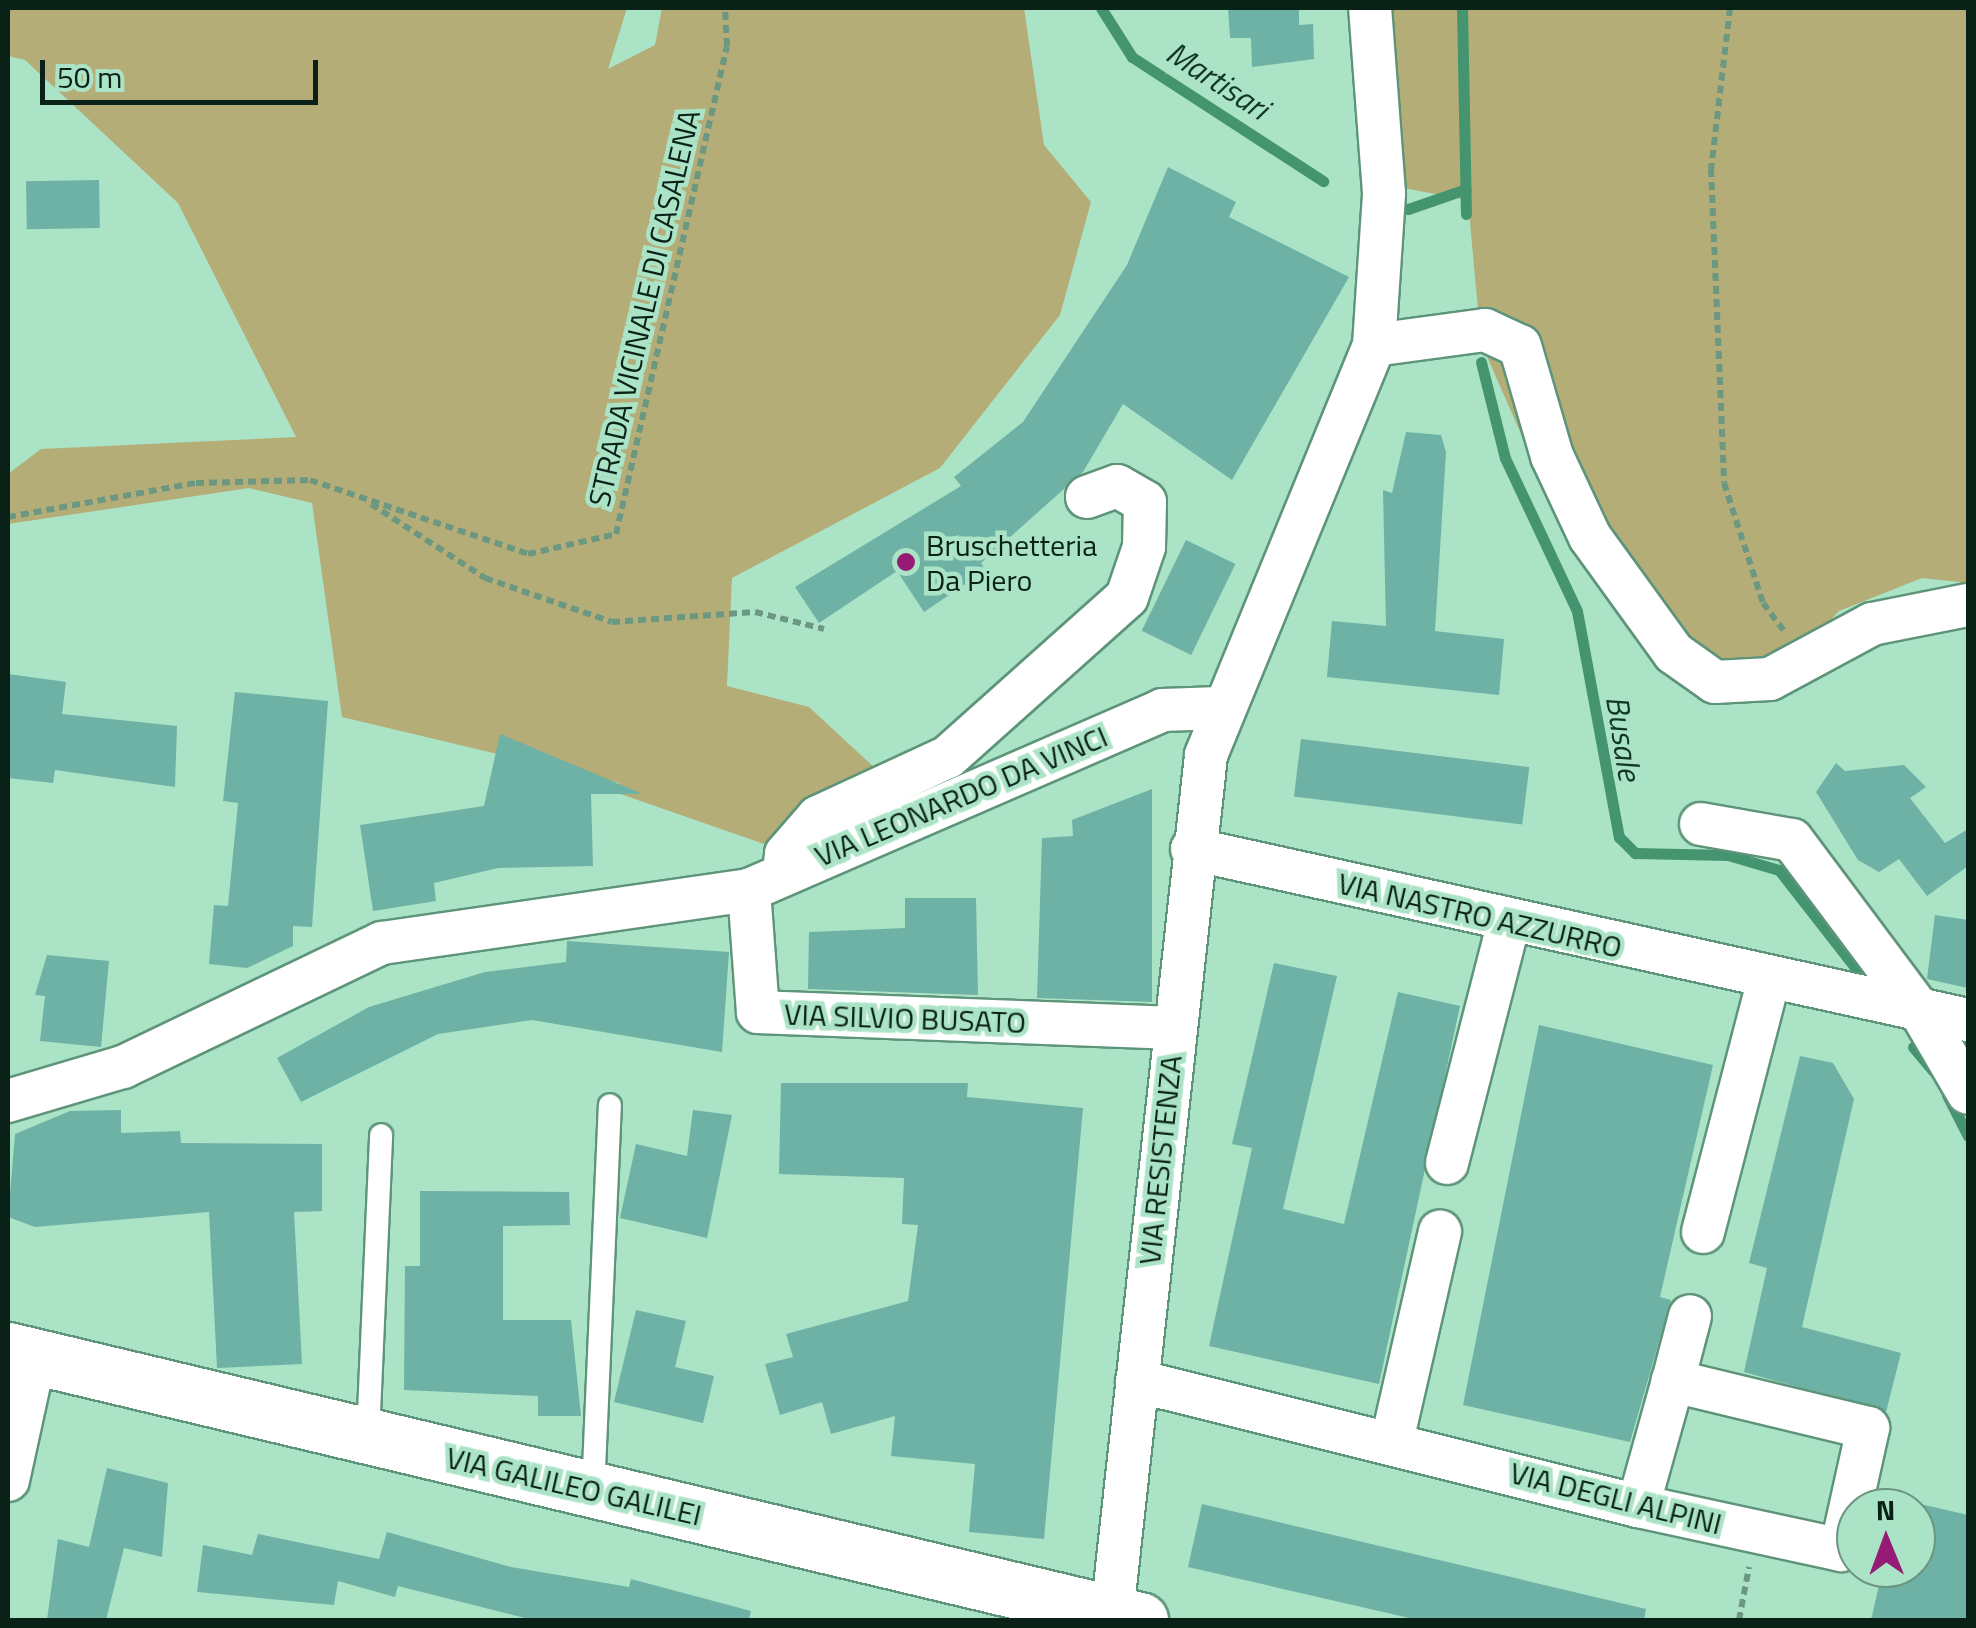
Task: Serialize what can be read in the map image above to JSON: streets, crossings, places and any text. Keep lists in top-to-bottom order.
{
  "streets": {
    "main road": ["VIA GALILEO GALILEI"],
    "street": [
      "VIA LEONARDO DA VINCI",
      "VIA NASTRO AZZURRO",
      "VIA SILVIO BUSATO",
      "VIA RESISTENZA",
      "VIA DEGLI ALPINI"
    ],
    "path": ["STRADA VICINALE DI CASALENA"]
  },
  "crossings": [
    ["VIA LEONARDO DA VINCI", "VIA SILVIO BUSATO"],
    ["VIA LEONARDO DA VINCI", "VIA RESISTENZA"],
    ["VIA NASTRO AZZURRO", "VIA RESISTENZA"],
    ["VIA SILVIO BUSATO", "VIA RESISTENZA"],
    ["VIA RESISTENZA", "VIA GALILEO GALILEI"],
    ["VIA RESISTENZA", "VIA DEGLI ALPINI"]
  ],
  "water": ["Martisari", "Busale"],
  "places": ["Bruschetteria Da Piero"],
  "scale_bar": "50 m",
  "north": "top"
}
